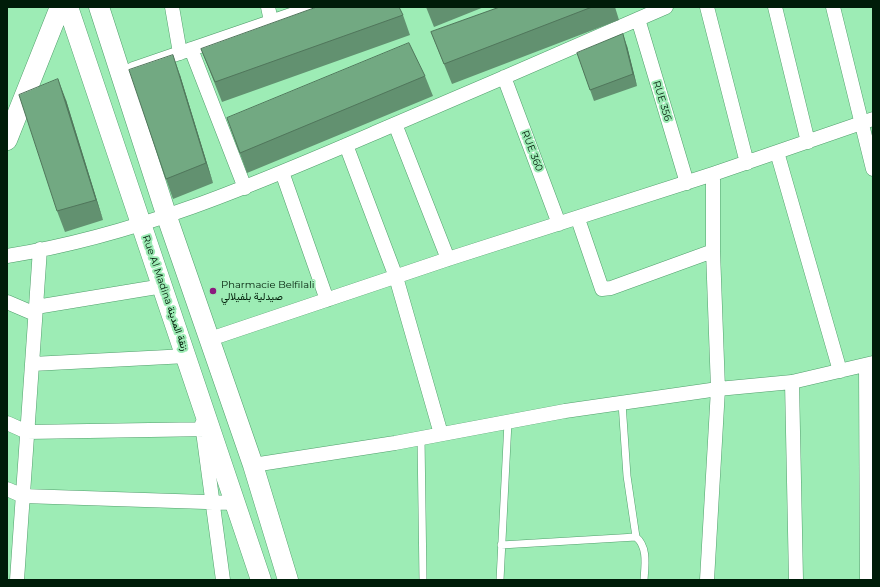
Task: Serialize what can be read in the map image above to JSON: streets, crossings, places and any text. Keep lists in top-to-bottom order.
{
  "streets": {
    "main road": ["Rue Al Madina زنقة المدينة"],
    "street": ["RUE 356", "RUE 360"]
  },
  "places": ["Pharmacie Belfilali صيدلية بلفيلالي"]
}
